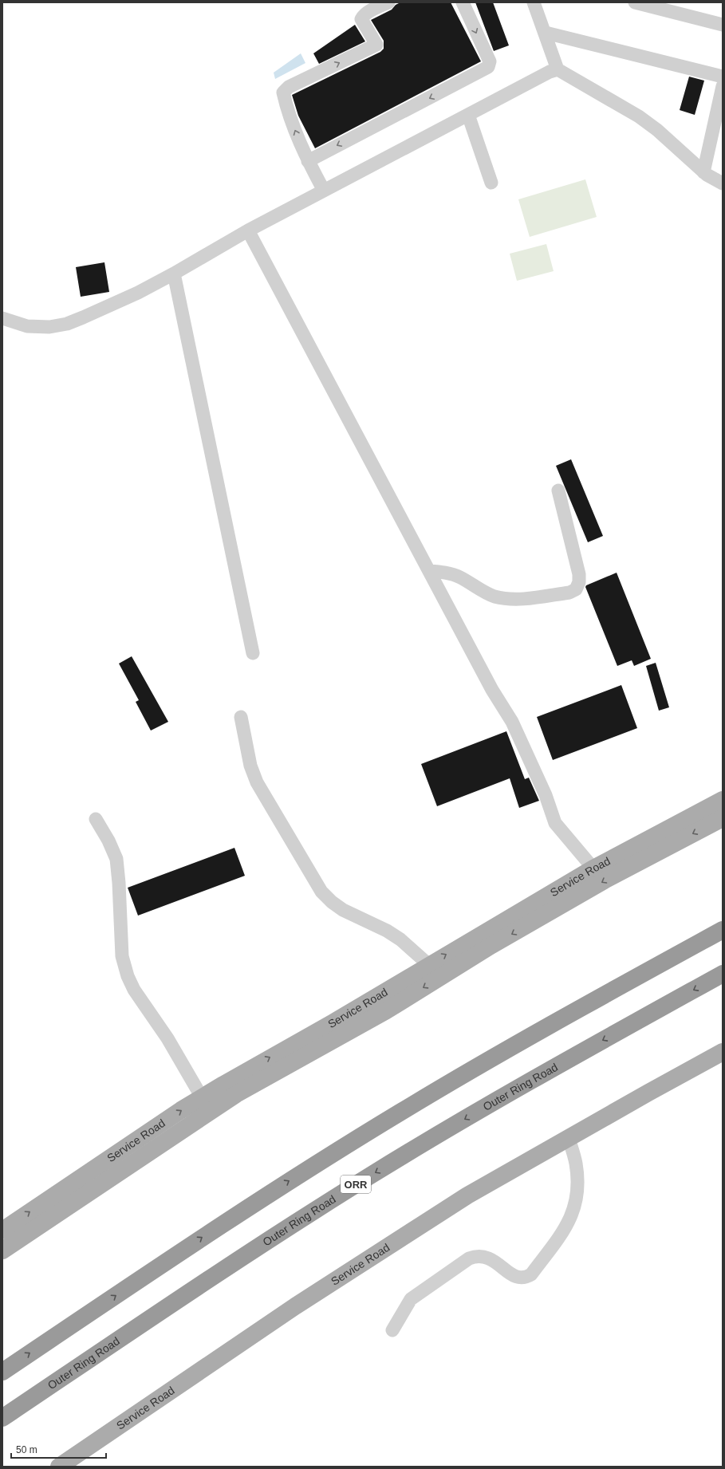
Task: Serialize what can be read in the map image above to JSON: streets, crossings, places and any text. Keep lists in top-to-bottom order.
{
  "streets": {
    "highway": ["Outer Ring Road", "ORR"],
    "main road": ["Service Road"]
  },
  "scale_bar": "50 m"
}
